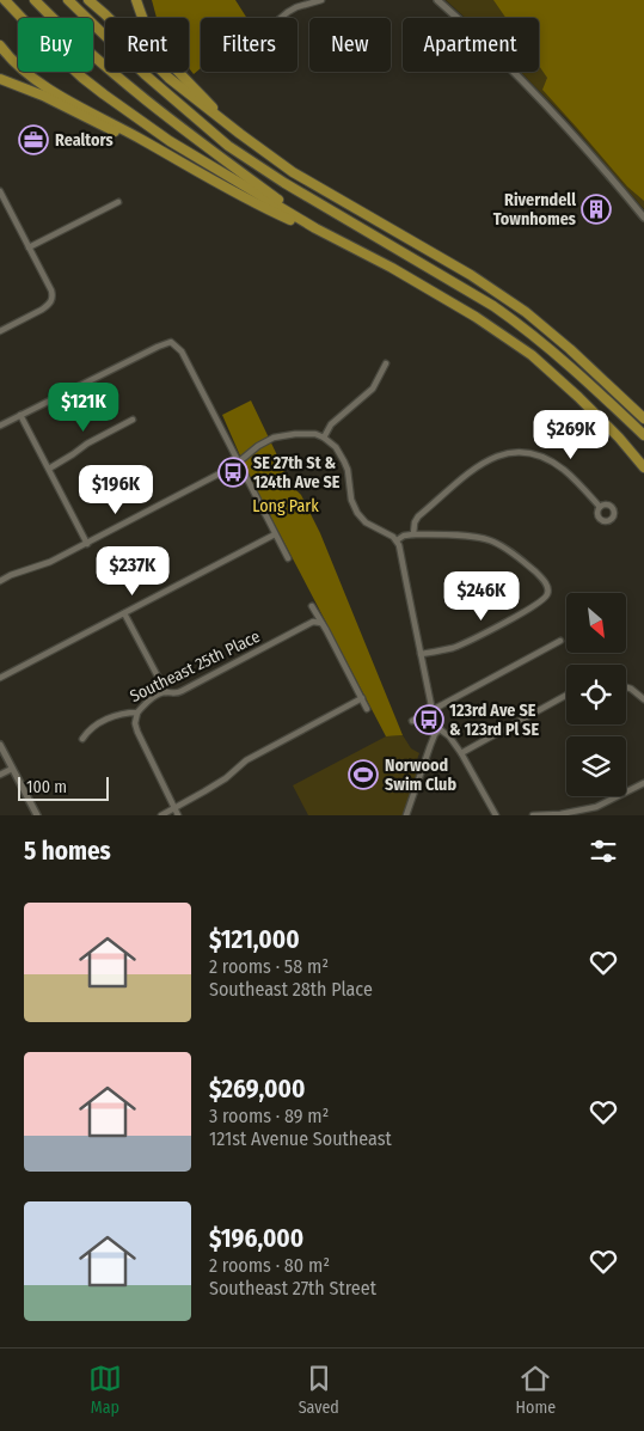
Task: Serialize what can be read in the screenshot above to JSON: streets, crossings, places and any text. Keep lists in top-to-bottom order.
{
  "streets": {
    "street": ["Southeast 25th Place"]
  },
  "parks": ["Long Park"],
  "places": {
    "office": ["Realtors"],
    "building": ["Riverndell Townhomes"],
    "bus stop": ["SE 27th St & 124th Ave SE", "123rd Ave SE & 123rd Pl SE"],
    "sports": ["Norwood Swim Club"]
  },
  "scale_bar": "100 m",
  "north": "bottom right",
  "page": {
    "chip": [
      "Buy",
      "Rent",
      "Filters",
      "New",
      "Apartment"
    ],
    "price": [
      "$121K",
      "$269K",
      "$196K",
      "$237K",
      "$246K"
    ],
    "scale": "100 m",
    "heading": "5 homes",
    "list": [
      {
        "name": "$121,000",
        "note": "2 rooms · 58 m² · Southeast 28th Place"
      },
      {
        "name": "$269,000",
        "note": "3 rooms · 89 m² · 121st Avenue Southeast"
      },
      {
        "name": "$196,000",
        "note": "2 rooms · 80 m² · Southeast 27th Street"
      }
    ],
    "tabs": ["Map", "Saved", "Home"]
  }
}
